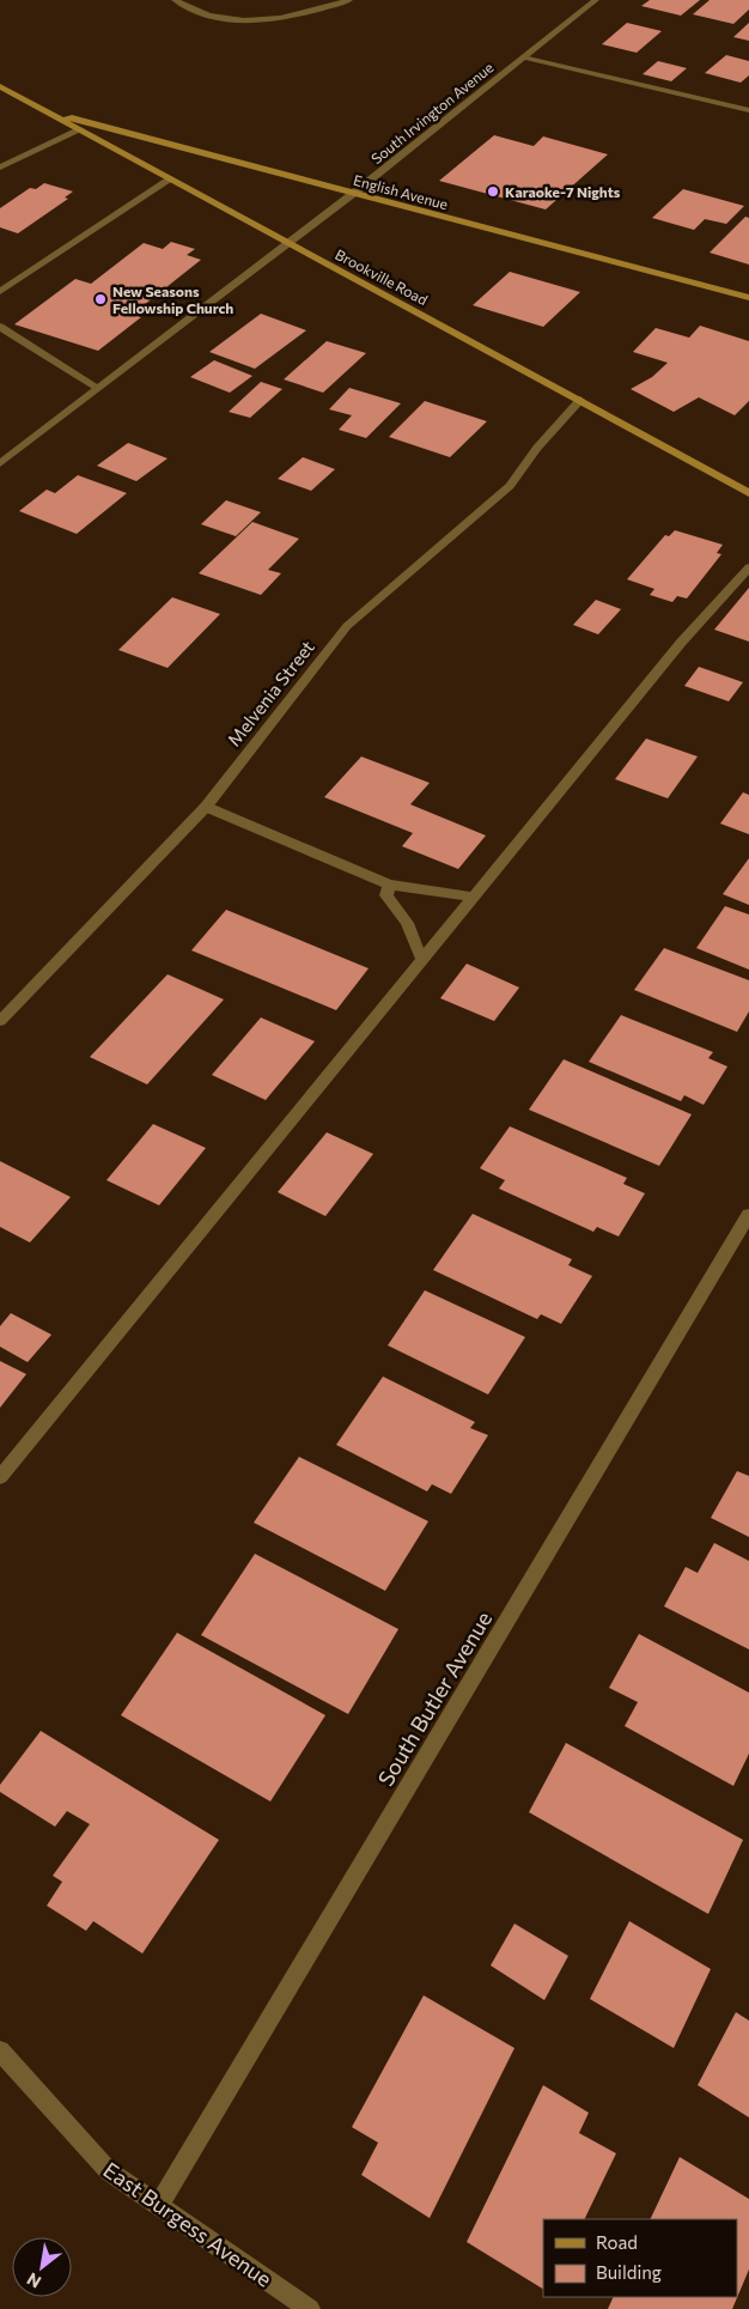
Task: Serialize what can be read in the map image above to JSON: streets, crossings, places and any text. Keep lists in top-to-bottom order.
{
  "streets": {
    "street": [
      "South Irvington Avenue",
      "English Avenue",
      "Brookville Road",
      "Melvenia Street",
      "South Butler Avenue",
      "East Burgess Avenue"
    ]
  },
  "crossings": [
    ["South Irvington Avenue", "English Avenue"],
    ["South Irvington Avenue", "Brookville Road"],
    ["English Avenue", "Brookville Road"],
    ["Brookville Road", "Melvenia Street"],
    ["South Butler Avenue", "East Burgess Avenue"]
  ],
  "places": ["Karaoke-7 Nights", "New Seasons Fellowship Church"],
  "legend": ["Road", "Building"],
  "north": "bottom left"
}
